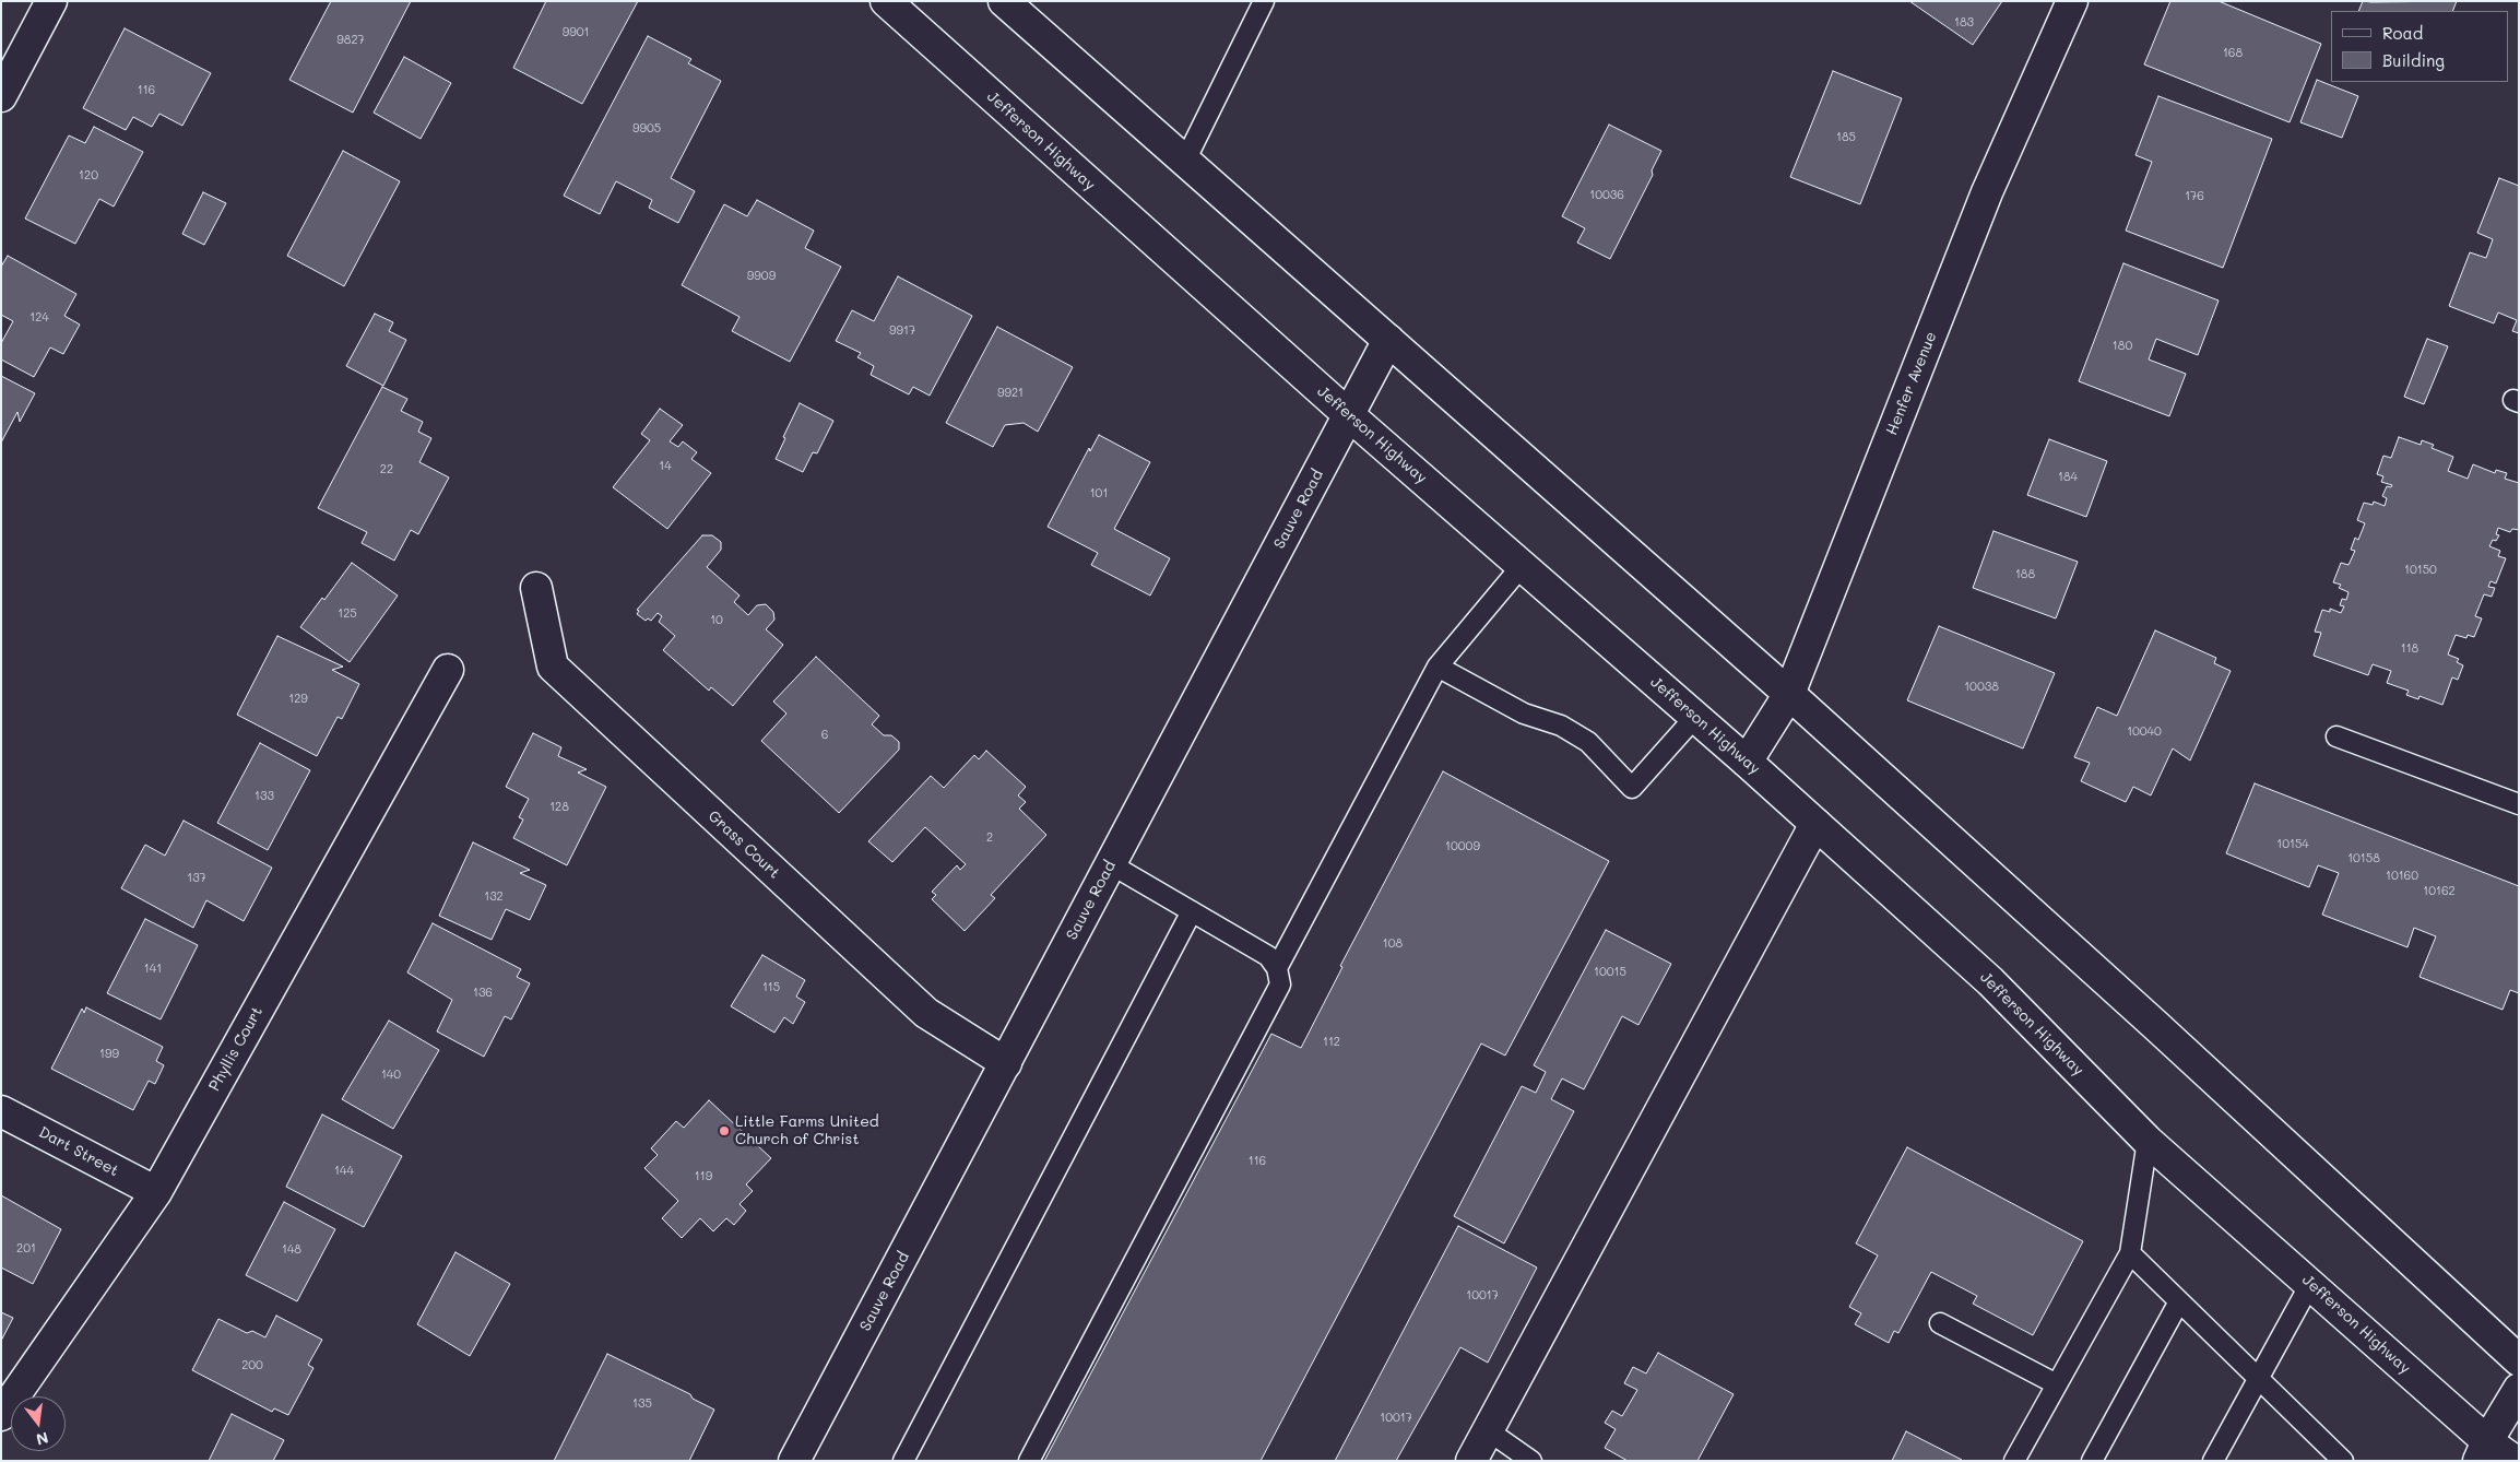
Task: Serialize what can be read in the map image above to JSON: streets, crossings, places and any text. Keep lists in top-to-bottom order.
{
  "streets": {
    "street": [
      "Jefferson Highway",
      "Henfer Avenue",
      "Sauve Road",
      "Grass Court",
      "Phyllis Court",
      "Dart Street"
    ]
  },
  "crossings": [
    ["Jefferson Highway", "Henfer Avenue"],
    ["Jefferson Highway", "Sauve Road"],
    ["Sauve Road", "Grass Court"],
    ["Phyllis Court", "Dart Street"]
  ],
  "places": ["Little Farms United Church of Christ"],
  "house_numbers": [
    "183",
    "9901",
    "9827",
    "168",
    "116",
    "9905",
    "185",
    "120",
    "10036",
    "176",
    "9909",
    "124",
    "9917",
    "180",
    "9921",
    "14",
    "22",
    "184",
    "101",
    "10150",
    "188",
    "125",
    "10",
    "118",
    "10038",
    "129",
    "10040",
    "6",
    "133",
    "128",
    "2",
    "10154",
    "10009",
    "10158",
    "10160",
    "137",
    "10162",
    "132",
    "108",
    "141",
    "10015",
    "115",
    "136",
    "112",
    "199",
    "140",
    "116",
    "144",
    "119",
    "201",
    "148",
    "10017",
    "200",
    "135",
    "10017"
  ],
  "legend": ["Road", "Building"],
  "north": "bottom"
}
